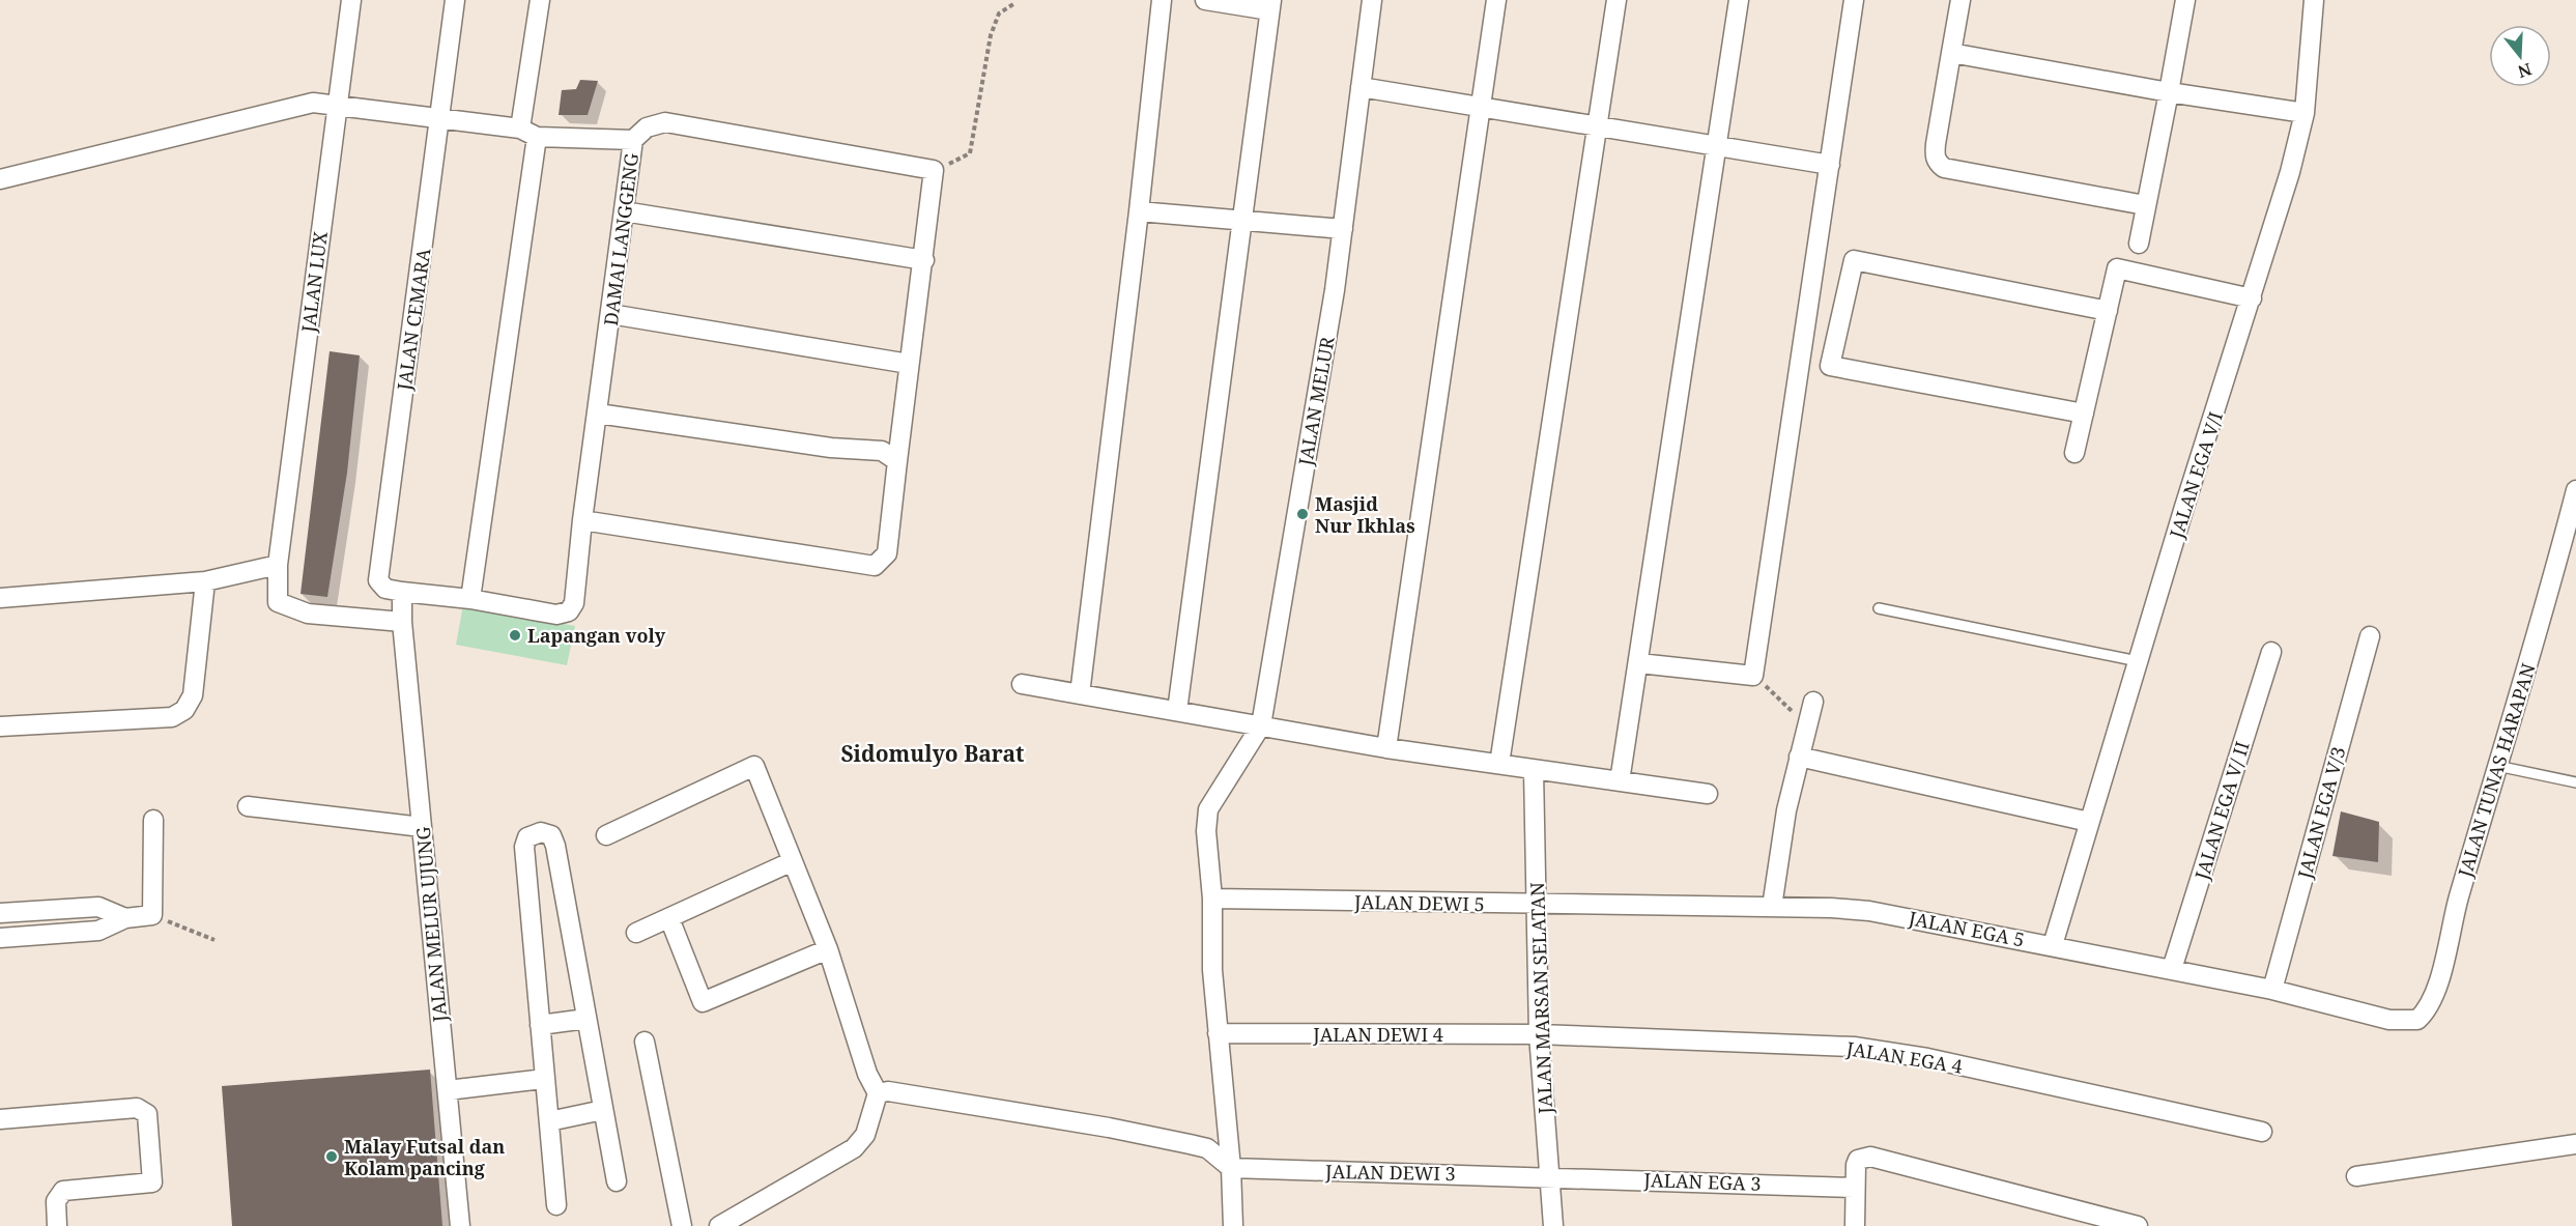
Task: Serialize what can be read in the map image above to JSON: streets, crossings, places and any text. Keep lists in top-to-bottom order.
{
  "streets": {
    "street": [
      "DAMAI LANGGENG",
      "JALAN LUX",
      "JALAN CEMARA",
      "JALAN MELUR",
      "JALAN EGA V/I",
      "JALAN TUNAS HARAPAN",
      "JALAN EGA V/ II",
      "JALAN EGA V/3",
      "JALAN DEWI 5",
      "JALAN MELUR UJUNG",
      "JALAN EGA 5",
      "JALAN MARSAN SELATAN",
      "JALAN DEWI 4",
      "JALAN EGA 4",
      "JALAN DEWI 3",
      "JALAN EGA 3"
    ]
  },
  "crossings": [
    ["DAMAI LANGGENG", "JALAN LUX"],
    ["DAMAI LANGGENG", "JALAN CEMARA"],
    ["JALAN LUX", "JALAN MELUR UJUNG"],
    ["JALAN MELUR", "JALAN DEWI 5"],
    ["JALAN MELUR", "JALAN DEWI 4"],
    ["JALAN MELUR", "JALAN DEWI 3"],
    ["JALAN EGA V/I", "JALAN EGA 5"],
    ["JALAN TUNAS HARAPAN", "JALAN EGA 5"],
    ["JALAN EGA V/ II", "JALAN EGA 5"],
    ["JALAN EGA V/3", "JALAN EGA 5"],
    ["JALAN DEWI 5", "JALAN EGA 5"],
    ["JALAN DEWI 5", "JALAN MARSAN SELATAN"],
    ["JALAN EGA 5", "JALAN MARSAN SELATAN"],
    ["JALAN MARSAN SELATAN", "JALAN DEWI 4"],
    ["JALAN MARSAN SELATAN", "JALAN EGA 4"],
    ["JALAN MARSAN SELATAN", "JALAN DEWI 3"],
    ["JALAN MARSAN SELATAN", "JALAN EGA 3"],
    ["JALAN DEWI 4", "JALAN EGA 4"],
    ["JALAN DEWI 3", "JALAN EGA 3"]
  ],
  "districts": ["Sidomulyo Barat"],
  "places": ["Masjid Nur Ikhlas", "Lapangan voly", "Malay Futsal dan Kolam pancing"],
  "north": "bottom"
}
